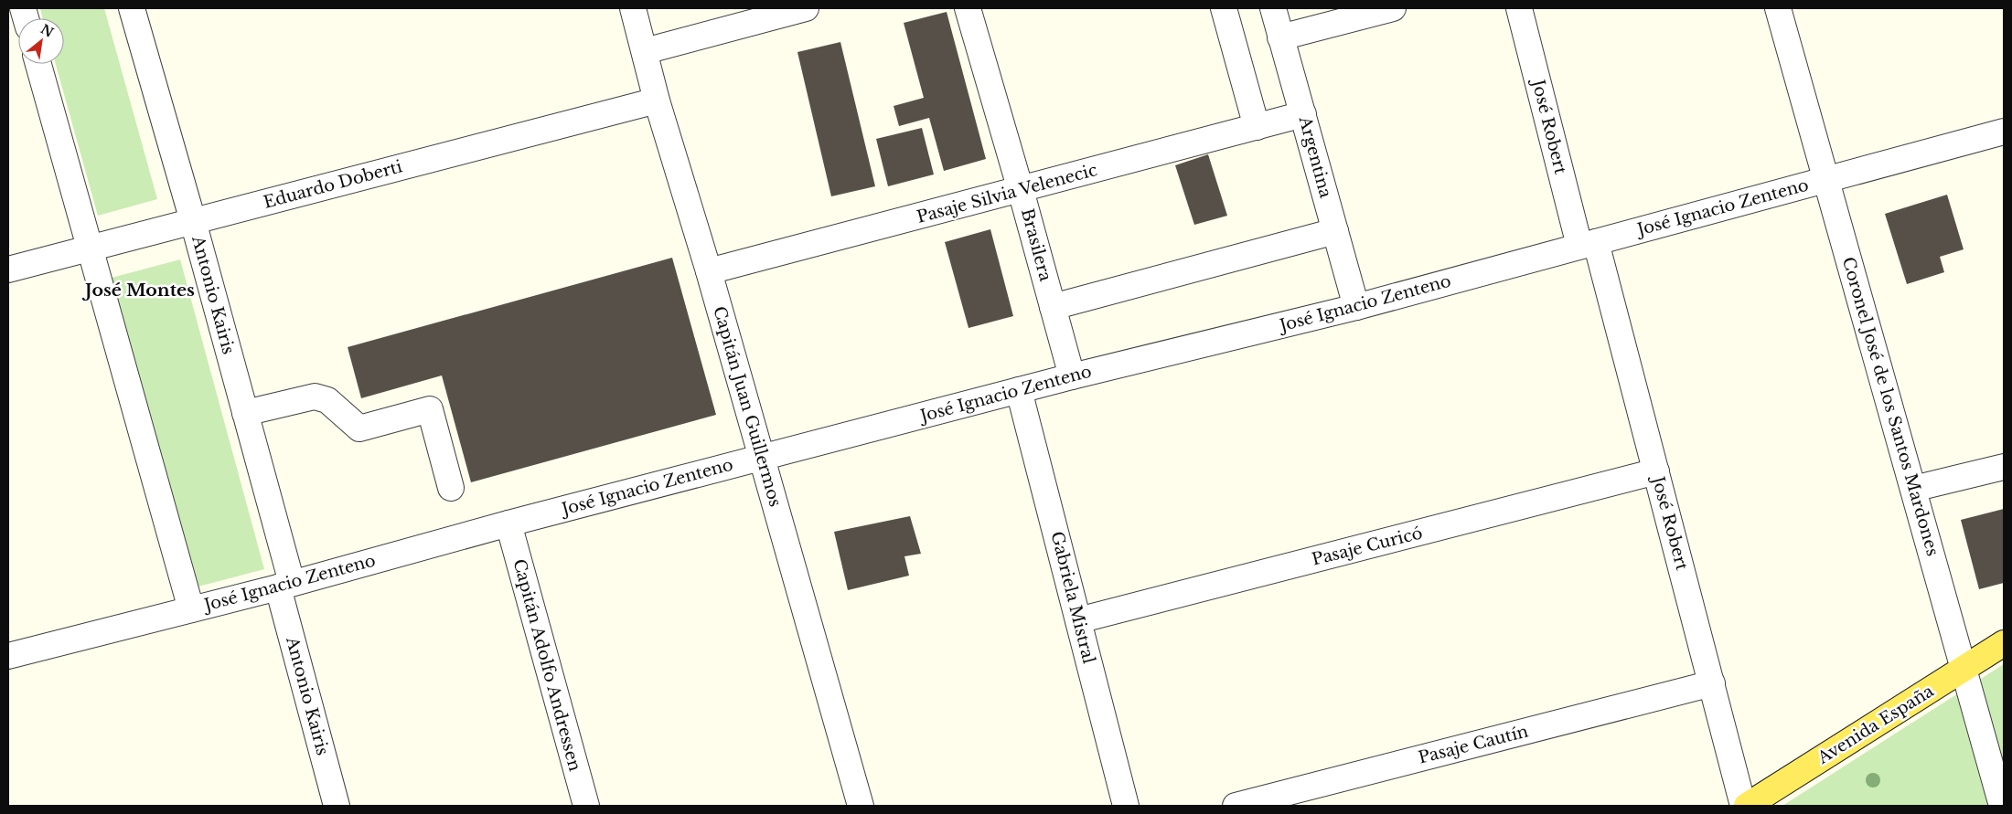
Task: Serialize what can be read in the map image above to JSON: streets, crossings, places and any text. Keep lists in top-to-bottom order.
{
  "streets": {
    "main road": ["Avenida España"],
    "street": [
      "José Robert",
      "Argentina",
      "Eduardo Doberti",
      "Pasaje Silvia Velenecic",
      "José Ignacio Zenteno",
      "Brasilera",
      "Antonio Kairis",
      "Capitán Juan Guillermos",
      "Coronel José de los Santos Mardones",
      "Pasaje Curicó",
      "Gabriela Mistral",
      "Capitán Adolfo Andressen",
      "Pasaje Cautín"
    ]
  },
  "crossings": [
    ["José Robert", "José Ignacio Zenteno"],
    ["José Robert", "Pasaje Curicó"],
    ["José Robert", "Pasaje Cautín"],
    ["Argentina", "Pasaje Silvia Velenecic"],
    ["Argentina", "José Ignacio Zenteno"],
    ["Eduardo Doberti", "Antonio Kairis"],
    ["Eduardo Doberti", "Capitán Juan Guillermos"],
    ["Pasaje Silvia Velenecic", "Brasilera"],
    ["Pasaje Silvia Velenecic", "Capitán Juan Guillermos"],
    ["José Ignacio Zenteno", "Brasilera"],
    ["José Ignacio Zenteno", "Antonio Kairis"],
    ["José Ignacio Zenteno", "Capitán Juan Guillermos"],
    ["José Ignacio Zenteno", "Coronel José de los Santos Mardones"],
    ["José Ignacio Zenteno", "Gabriela Mistral"],
    ["José Ignacio Zenteno", "Capitán Adolfo Andressen"],
    ["Coronel José de los Santos Mardones", "Avenida España"],
    ["Pasaje Curicó", "Gabriela Mistral"]
  ],
  "districts": ["José Montes"],
  "north": "top right"
}
